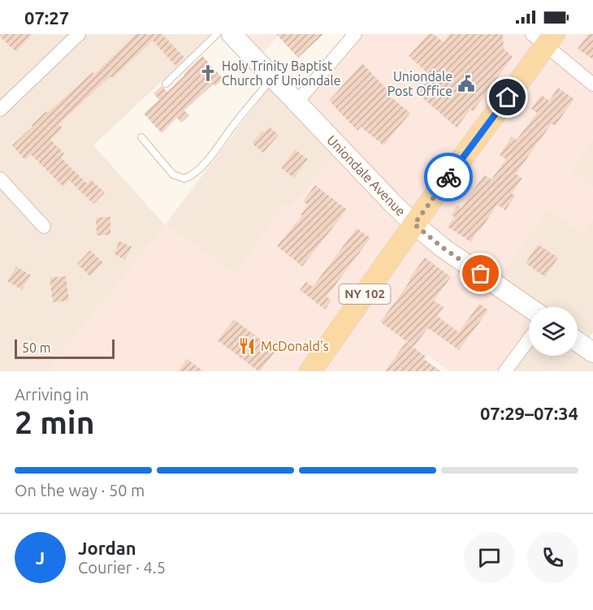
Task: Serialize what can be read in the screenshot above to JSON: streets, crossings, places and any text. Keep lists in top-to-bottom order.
{
  "streets": {
    "main road": ["Uniondale Avenue", "NY 102"]
  },
  "crossings": [
    ["Uniondale Avenue", "NY 102"]
  ],
  "places": {
    "church": ["Holy Trinity Baptist Church of Uniondale"],
    "public building": ["Uniondale Post Office"],
    "restaurant": ["McDonald's"]
  },
  "scale_bar": "50 m",
  "page": {
    "status": "07:27",
    "scale": "50 m",
    "heading": ["2 min", "Arriving in", "07:29–07:34"],
    "panel": ["Jordan", "Courier · 4.5"],
    "bar": "On the way · 50 m",
    "round": "J"
  }
}
